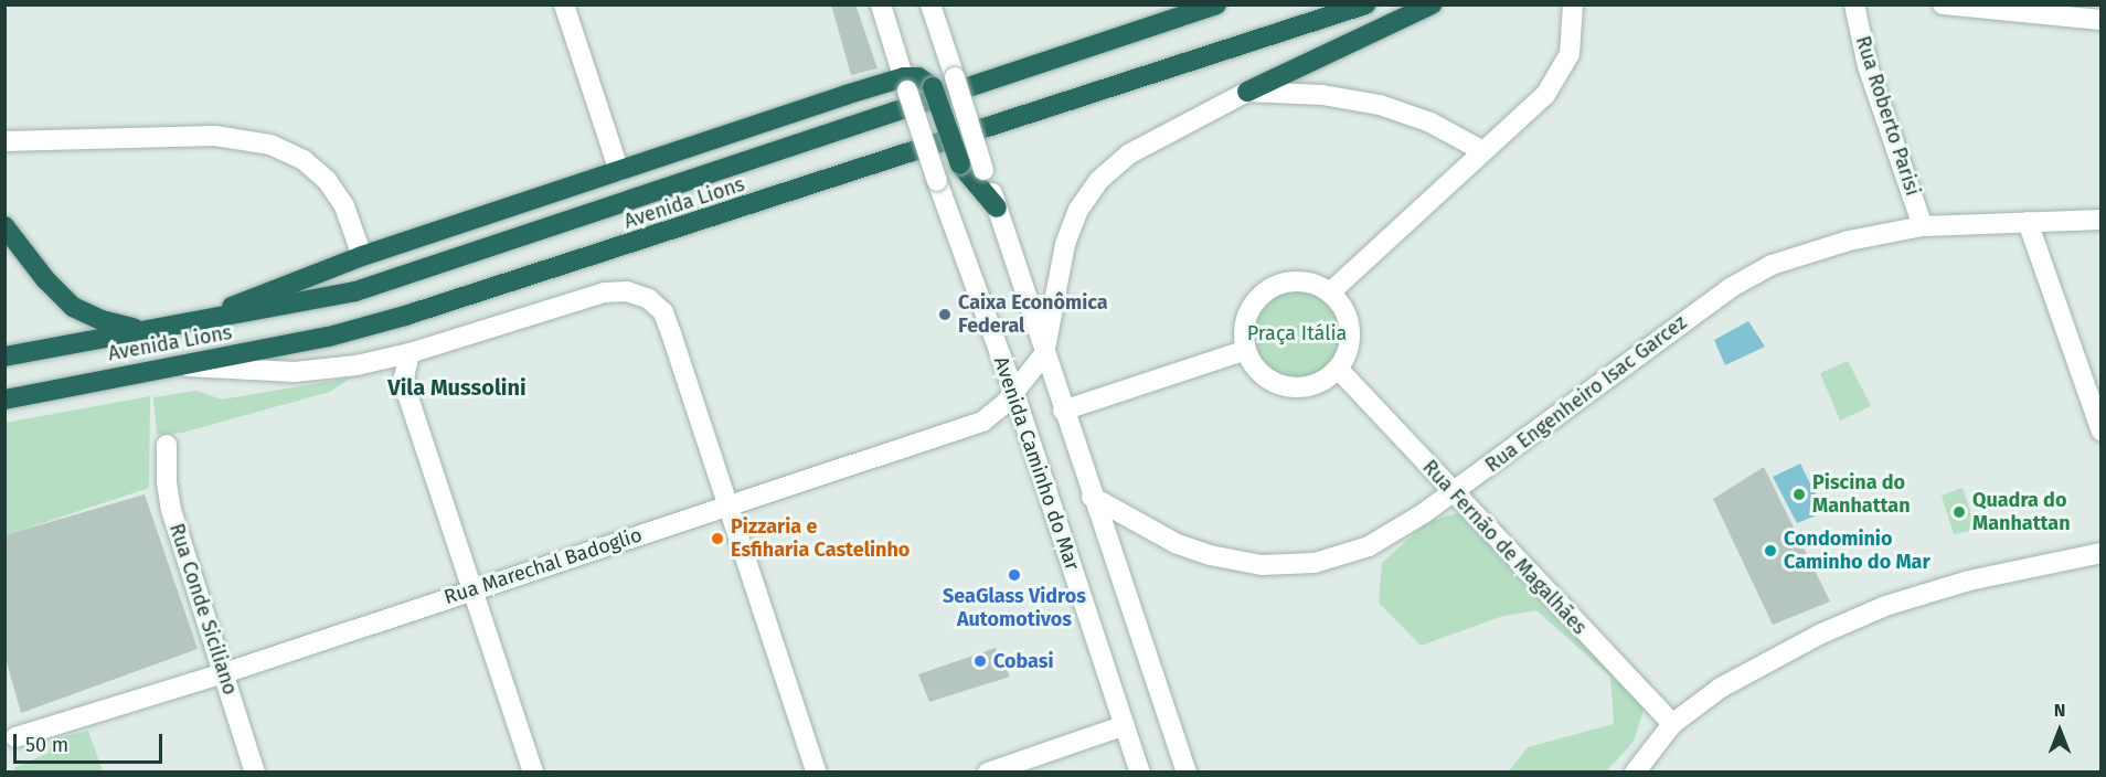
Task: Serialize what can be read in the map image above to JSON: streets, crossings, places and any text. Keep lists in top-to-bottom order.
{
  "streets": {
    "highway": ["Avenida Lions"],
    "street": [
      "Rua Roberto Parisi",
      "Rua Engenheiro Isac Garcez",
      "Avenida Caminho do Mar",
      "Rua Fernão de Magalhães",
      "Rua Marechal Badoglio",
      "Rua Conde Siciliano"
    ]
  },
  "crossings": [
    ["Rua Roberto Parisi", "Rua Engenheiro Isac Garcez"],
    ["Rua Engenheiro Isac Garcez", "Avenida Caminho do Mar"],
    ["Rua Engenheiro Isac Garcez", "Rua Fernão de Magalhães"],
    ["Avenida Caminho do Mar", "Rua Marechal Badoglio"],
    ["Rua Marechal Badoglio", "Rua Conde Siciliano"]
  ],
  "districts": ["Vila Mussolini"],
  "parks": ["Praça Itália"],
  "places": [
    "Caixa Econômica Federal",
    "Piscina do Manhattan",
    "Quadra do Manhattan",
    "Pizzaria e Esfiharia Castelinho",
    "Condominio Caminho do Mar",
    "SeaGlass Vidros Automotivos",
    "Cobasi"
  ],
  "scale_bar": "50 m",
  "north": "top"
}
